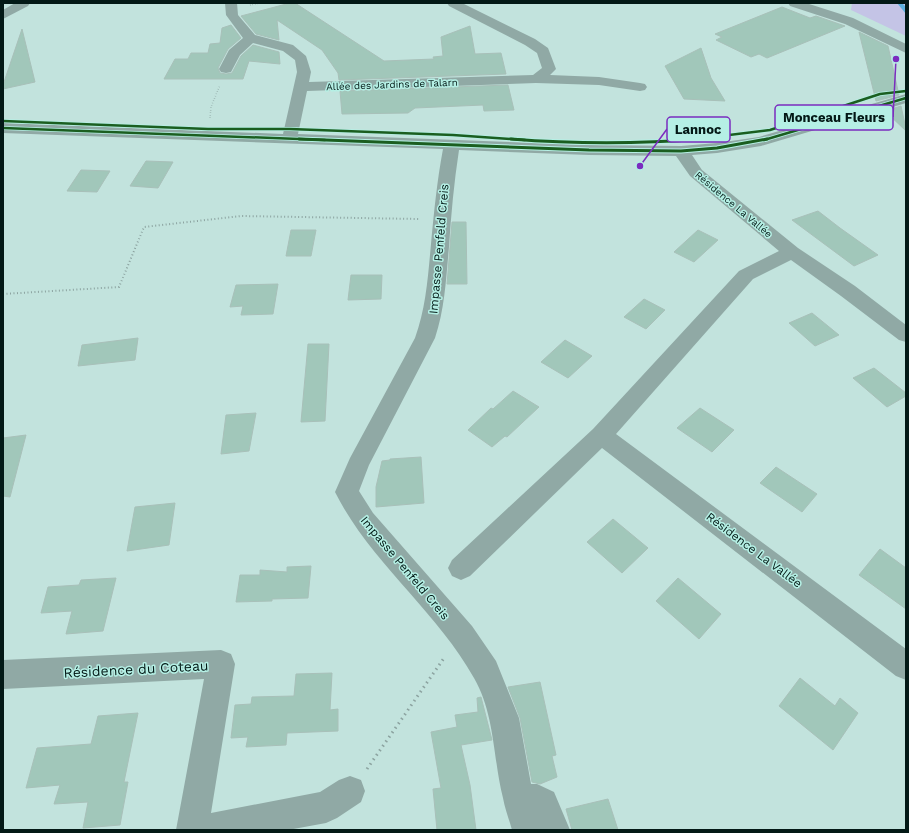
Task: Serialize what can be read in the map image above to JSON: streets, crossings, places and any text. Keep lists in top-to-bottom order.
{
  "streets": {
    "street": [
      "Allée des Jardins de Talarn",
      "Résidence La Vallée",
      "Impasse Penfeld Creis",
      "Résidence du Coteau"
    ]
  },
  "places": ["Monceau Fleurs", "Lannoc"]
}
